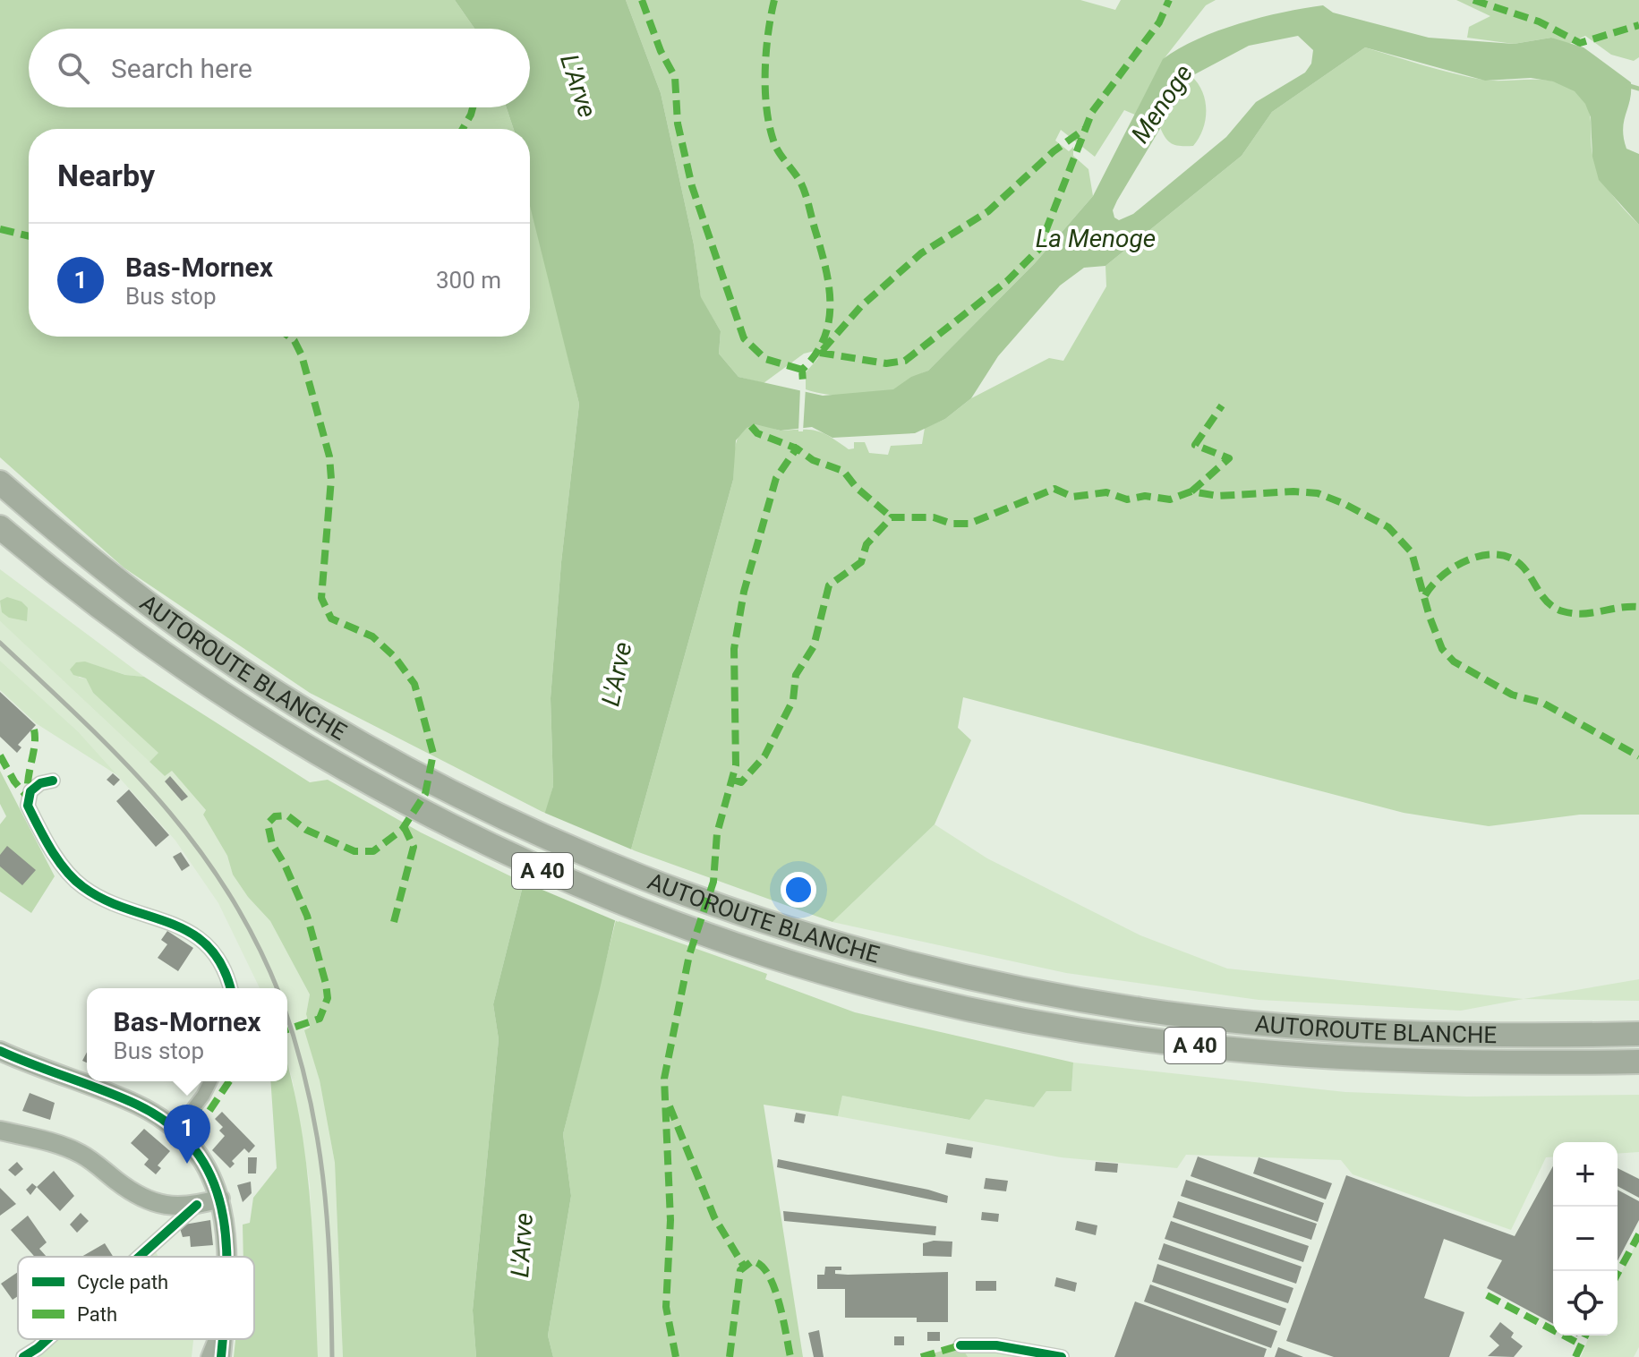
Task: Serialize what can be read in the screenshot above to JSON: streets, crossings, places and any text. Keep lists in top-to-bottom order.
{
  "streets": {
    "highway": ["AUTOROUTE BLANCHE", "A 40"]
  },
  "water": ["L'Arve", "Menoge", "La Menoge"],
  "legend": ["Cycle path", "Path"],
  "page": {
    "search": "Search here",
    "heading": "Nearby",
    "list": [
      {
        "mark": "1",
        "name": "Bas-Mornex",
        "note": "Bus stop",
        "value": "300 m"
      }
    ],
    "popup": ["Bas-Mornex", "Bus stop"],
    "pins": "1",
    "map_buttons": ["+", "−"]
  }
}
